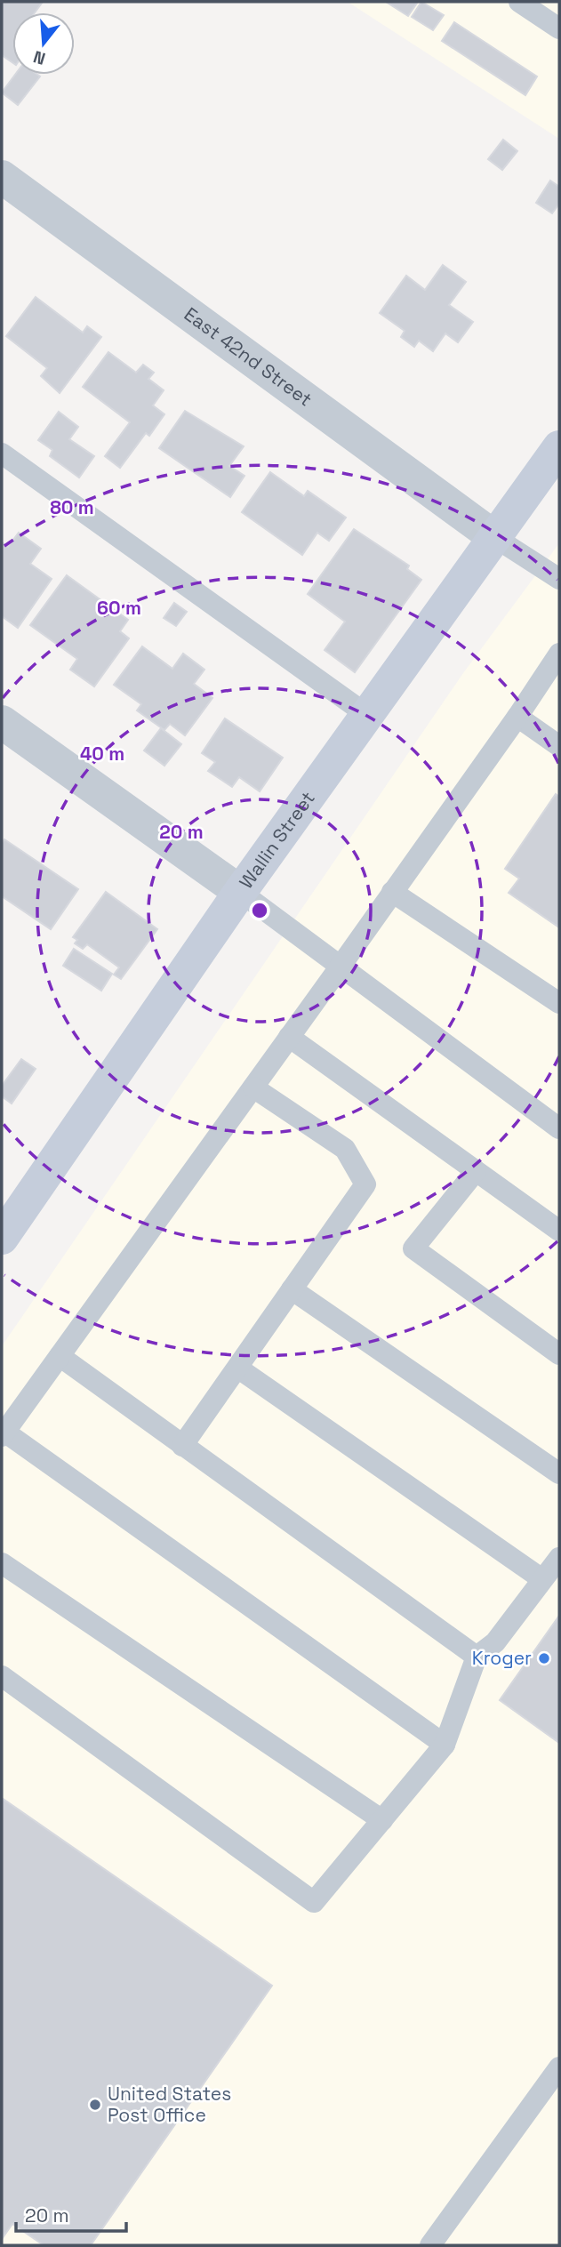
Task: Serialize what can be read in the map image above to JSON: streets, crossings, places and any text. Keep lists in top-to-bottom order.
{
  "streets": {
    "main road": ["Wallin Street"],
    "street": ["East 42nd Street"]
  },
  "crossings": [
    ["East 42nd Street", "Wallin Street"]
  ],
  "places": ["Kroger", "United States Post Office"],
  "scale_bar": "20 m",
  "north": "bottom",
  "rings": [
    "80 m",
    "60 m",
    "40 m",
    "20 m"
  ]
}
